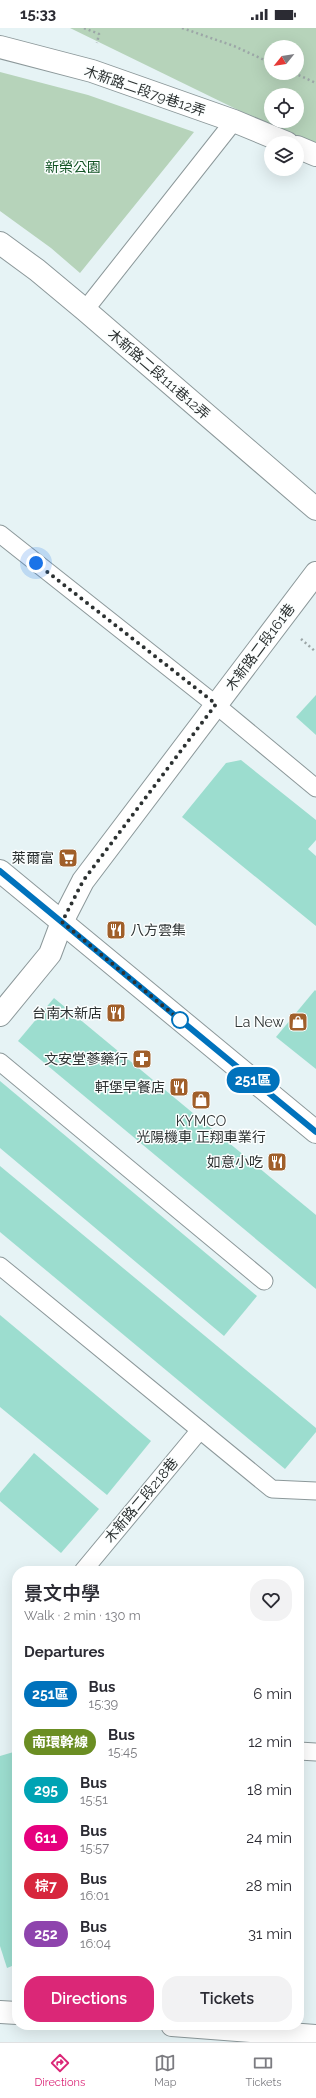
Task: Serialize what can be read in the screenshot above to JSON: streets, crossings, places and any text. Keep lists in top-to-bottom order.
{
  "streets": {
    "street": ["木新路二段79巷12弄", "木新路二段111巷12弄", "木新路二段161巷"],
    "lane": ["木新路二段218巷"]
  },
  "parks": ["新榮公園"],
  "places": {
    "supermarket": ["萊爾富"],
    "restaurant": [
      "八方雲集",
      "台南木新店",
      "軒堡早餐店",
      "如意小吃"
    ],
    "shop": ["La New", "KYMCO 光陽機車 正翔車業行"],
    "pharmacy": ["文安堂蔘藥行"]
  },
  "lines": ["bus line 251區"],
  "north": "bottom left",
  "page": {
    "status": "15:33",
    "on_map": "251區",
    "heading": [
      ["景文中學", "Walk · 2 min · 130 m"],
      "Departures"
    ],
    "list": [
      {
        "mark": "251區",
        "name": "Bus",
        "note": "15:39",
        "value": "6 min"
      },
      {
        "mark": "南環幹線",
        "name": "Bus",
        "note": "15:45",
        "value": "12 min"
      },
      {
        "mark": "295",
        "name": "Bus",
        "note": "15:51",
        "value": "18 min"
      },
      {
        "mark": "611",
        "name": "Bus",
        "note": "15:57",
        "value": "24 min"
      },
      {
        "mark": "棕7",
        "name": "Bus",
        "note": "16:01",
        "value": "28 min"
      },
      {
        "mark": "252",
        "name": "Bus",
        "note": "16:04",
        "value": "31 min"
      }
    ],
    "buttons": ["Directions", "Tickets"],
    "tabs": ["Directions", "Map", "Tickets"]
  }
}
